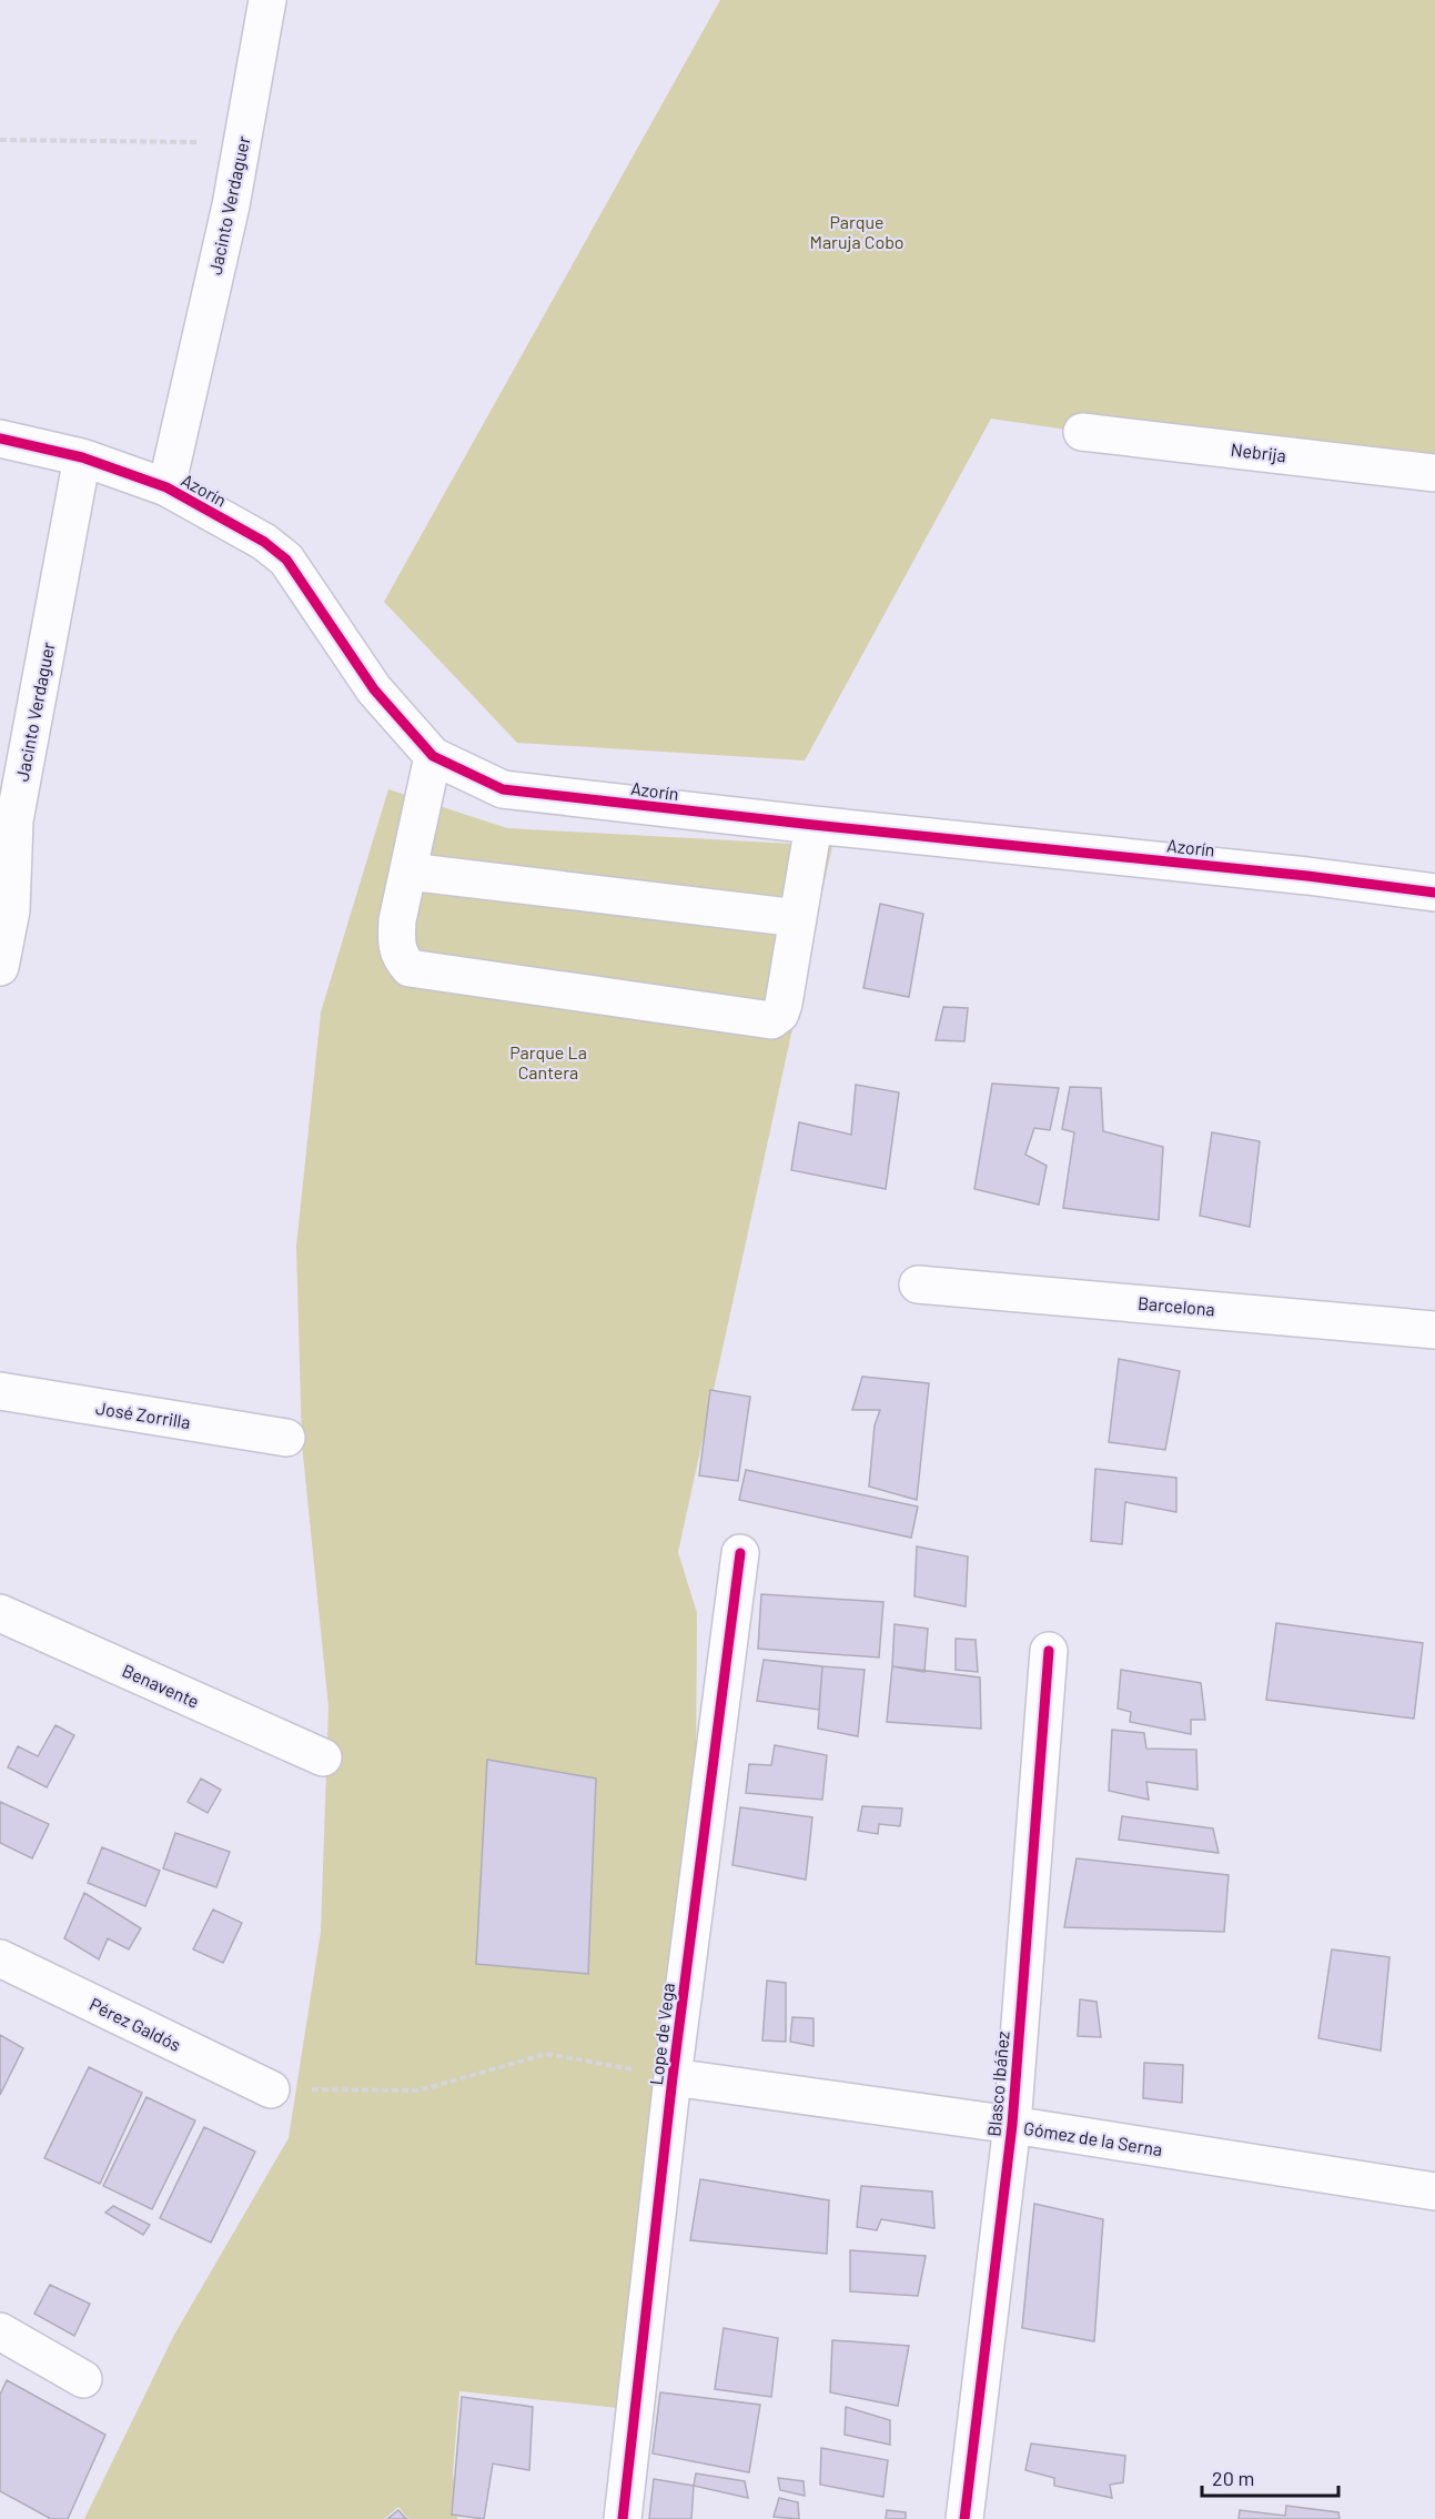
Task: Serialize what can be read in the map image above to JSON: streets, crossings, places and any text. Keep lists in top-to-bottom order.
{
  "streets": {
    "street": [
      "Jacinto Verdaguer",
      "Nebrija",
      "Azorín",
      "Barcelona",
      "José Zorrilla",
      "Benavente",
      "Pérez Galdós",
      "Lope de Vega",
      "Blasco Ibáñez",
      "Gómez de la Serna"
    ]
  },
  "crossings": [
    ["Jacinto Verdaguer", "Azorín"],
    ["Lope de Vega", "Gómez de la Serna"],
    ["Blasco Ibáñez", "Gómez de la Serna"]
  ],
  "parks": ["Parque Maruja Cobo", "Parque La Cantera"],
  "scale_bar": "20 m"
}
